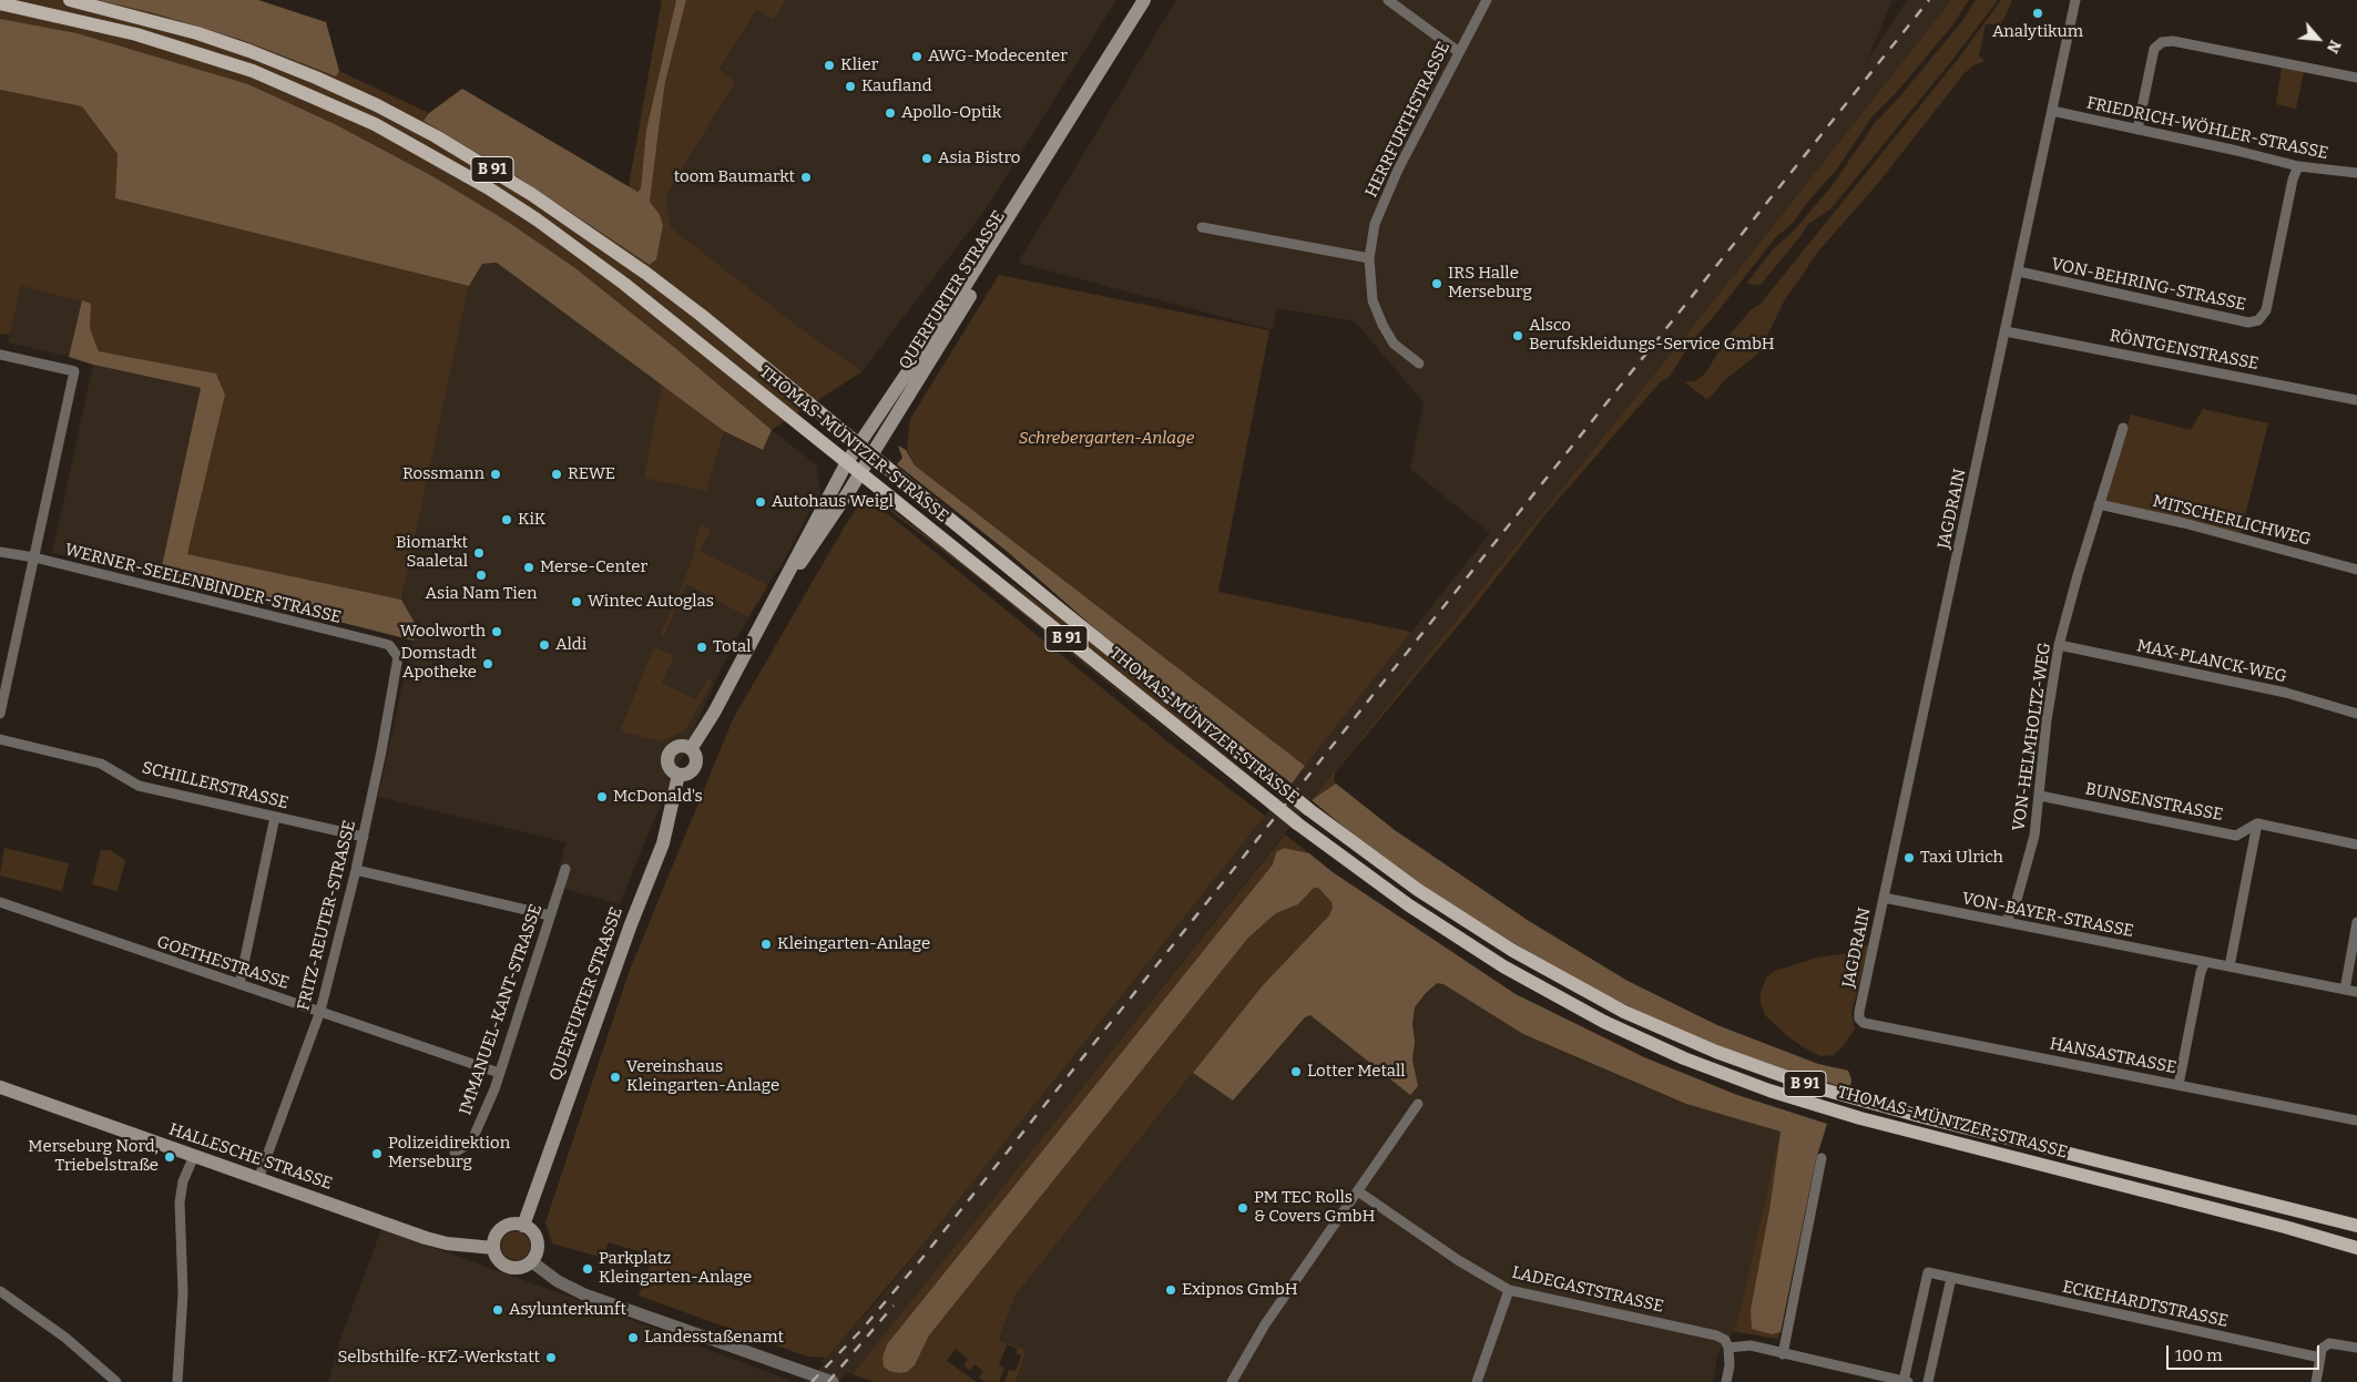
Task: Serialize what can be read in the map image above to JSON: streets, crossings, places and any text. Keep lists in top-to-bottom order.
{
  "streets": {
    "main road": [
      "B 91",
      "QUERFURTER STRASSE",
      "THOMAS-MÜNTZER-STRASSE",
      "HALLESCHE STRASSE"
    ],
    "street": [
      "HERRFURTHSTRASSE",
      "FRIEDRICH-WÖHLER-STRASSE",
      "VON-BEHRING-STRASSE",
      "RÖNTGENSTRASSE",
      "JAGDRAIN",
      "MITSCHERLICHWEG",
      "WERNER-SEELENBINDER-STRASSE",
      "MAX-PLANCK-WEG",
      "VON-HELMHOLTZ-WEG",
      "SCHILLERSTRASSE",
      "BUNSENSTRASSE",
      "FRITZ-REUTER-STRASSE",
      "VON-BAYER-STRASSE",
      "GOETHESTRASSE",
      "IMMANUEL-KANT-STRASSE",
      "HANSASTRASSE",
      "LADEGASTSTRASSE",
      "ECKEHARDTSTRASSE"
    ]
  },
  "crossings": [
    ["FRIEDRICH-WÖHLER-STRASSE", "VON-BEHRING-STRASSE"],
    ["FRIEDRICH-WÖHLER-STRASSE", "JAGDRAIN"],
    ["VON-BEHRING-STRASSE", "JAGDRAIN"],
    ["QUERFURTER STRASSE", "THOMAS-MÜNTZER-STRASSE"],
    ["QUERFURTER STRASSE", "HALLESCHE STRASSE"],
    ["RÖNTGENSTRASSE", "JAGDRAIN"],
    ["JAGDRAIN", "VON-BAYER-STRASSE"],
    ["JAGDRAIN", "HANSASTRASSE"],
    ["MITSCHERLICHWEG", "VON-HELMHOLTZ-WEG"],
    ["WERNER-SEELENBINDER-STRASSE", "FRITZ-REUTER-STRASSE"],
    ["MAX-PLANCK-WEG", "VON-HELMHOLTZ-WEG"],
    ["VON-HELMHOLTZ-WEG", "BUNSENSTRASSE"],
    ["VON-HELMHOLTZ-WEG", "VON-BAYER-STRASSE"],
    ["SCHILLERSTRASSE", "FRITZ-REUTER-STRASSE"],
    ["FRITZ-REUTER-STRASSE", "GOETHESTRASSE"],
    ["FRITZ-REUTER-STRASSE", "HALLESCHE STRASSE"],
    ["GOETHESTRASSE", "IMMANUEL-KANT-STRASSE"]
  ],
  "parks": ["Schrebergarten-Anlage"],
  "places": [
    "Analytikum",
    "AWG-Modecenter",
    "Klier",
    "Kaufland",
    "Apollo-Optik",
    "Asia Bistro",
    "toom Baumarkt",
    "IRS Halle Merseburg",
    "Alsco Berufskleidungs-Service GmbH",
    "Rossmann",
    "REWE",
    "Autohaus Weigl",
    "KiK",
    "Biomarkt Saaletal",
    "Merse-Center",
    "Asia Nam Tien",
    "Wintec Autoglas",
    "Woolworth",
    "Aldi",
    "Total",
    "Domstadt Apotheke",
    "McDonald's",
    "Taxi Ulrich",
    "Kleingarten-Anlage",
    "Lotter Metall",
    "Vereinshaus Kleingarten-Anlage",
    "Polizeidirektion Merseburg",
    "Merseburg Nord, Triebelstraße",
    "PM TEC Rolls & Covers GmbH",
    "Parkplatz Kleingarten-Anlage",
    "Exipnos GmbH",
    "Asylunterkunft",
    "Landesstaßenamt",
    "Selbsthilfe-KFZ-Werkstatt"
  ],
  "scale_bar": "100 m",
  "north": "bottom right"
}
